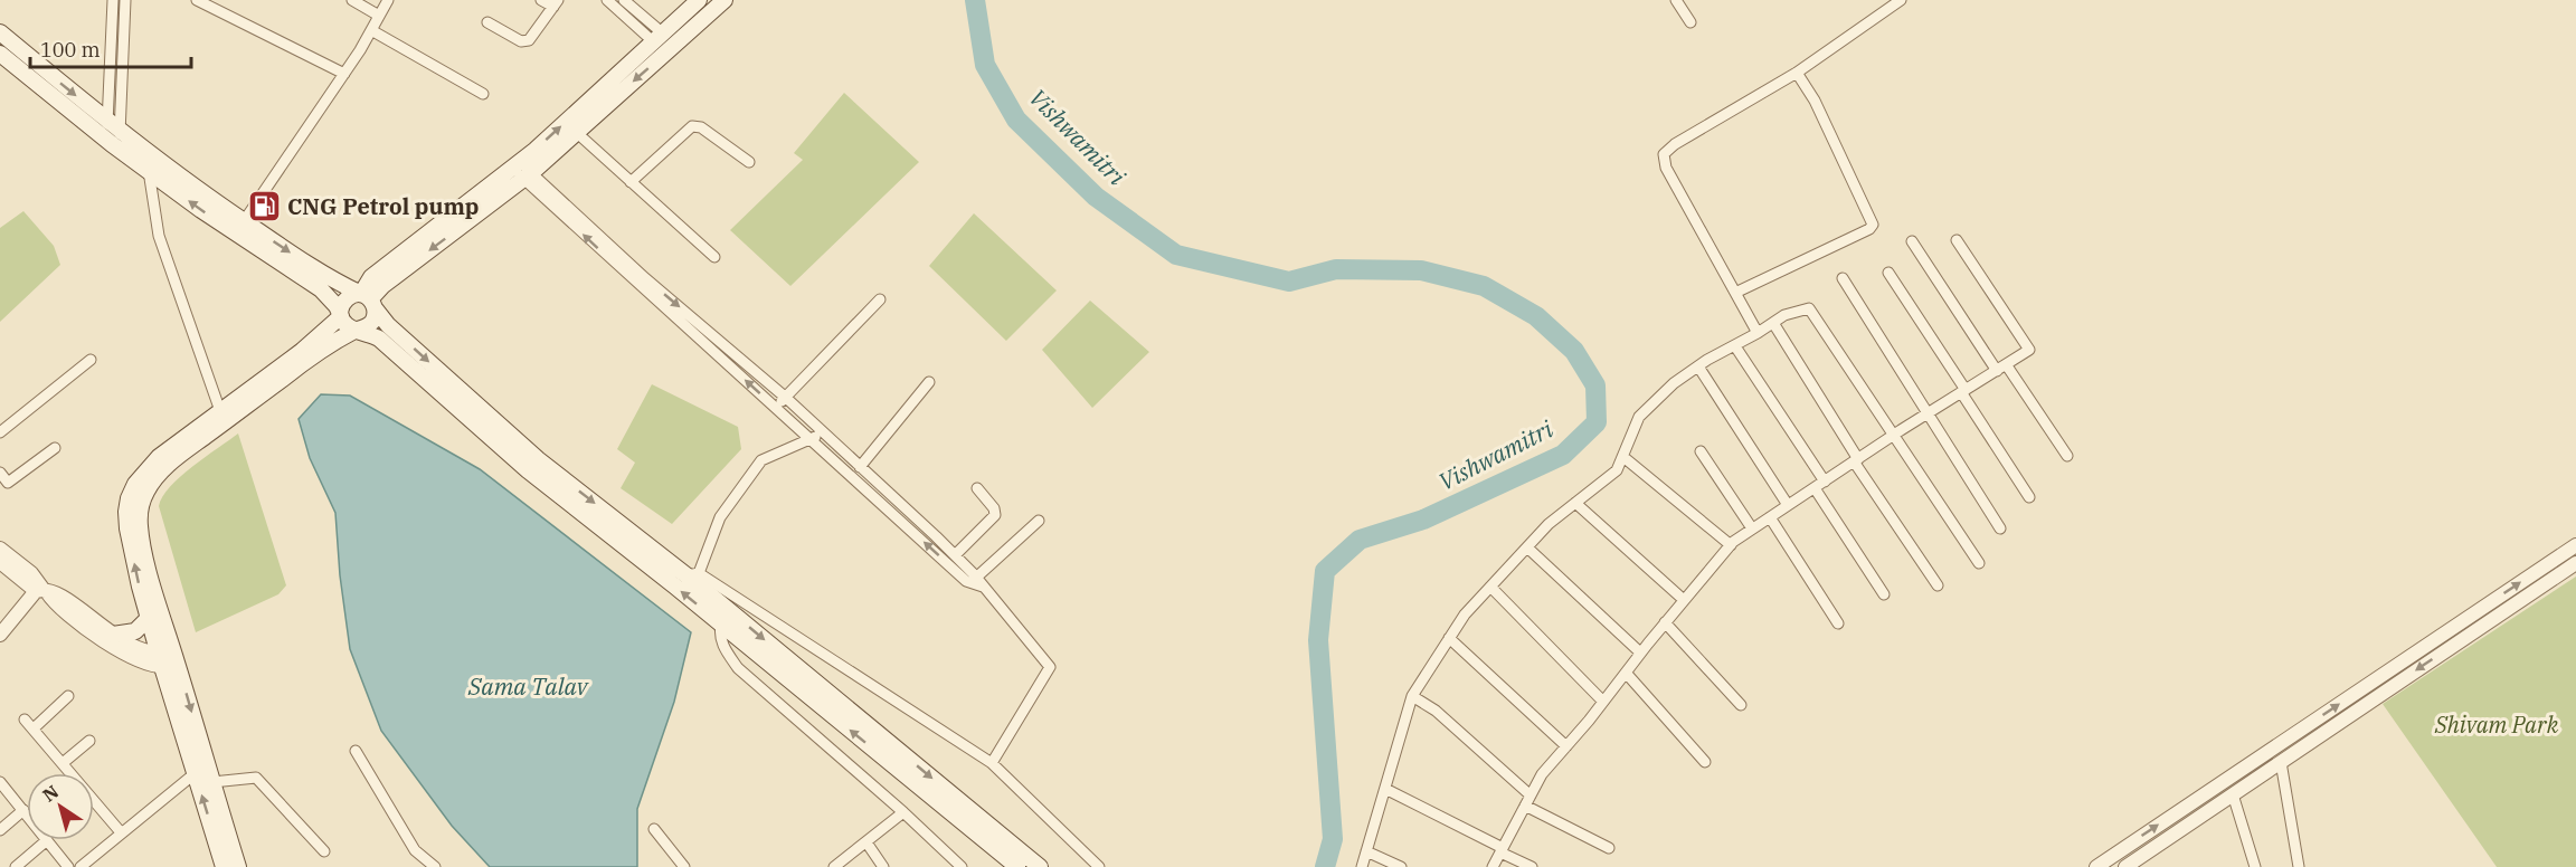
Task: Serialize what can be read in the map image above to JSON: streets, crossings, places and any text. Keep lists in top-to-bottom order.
{
  "water": ["Vishwamitri", "Sama Talav"],
  "parks": ["Shivam Park"],
  "places": {
    "fuel station": ["CNG Petrol pump"]
  },
  "scale_bar": "100 m",
  "north": "top left"
}
